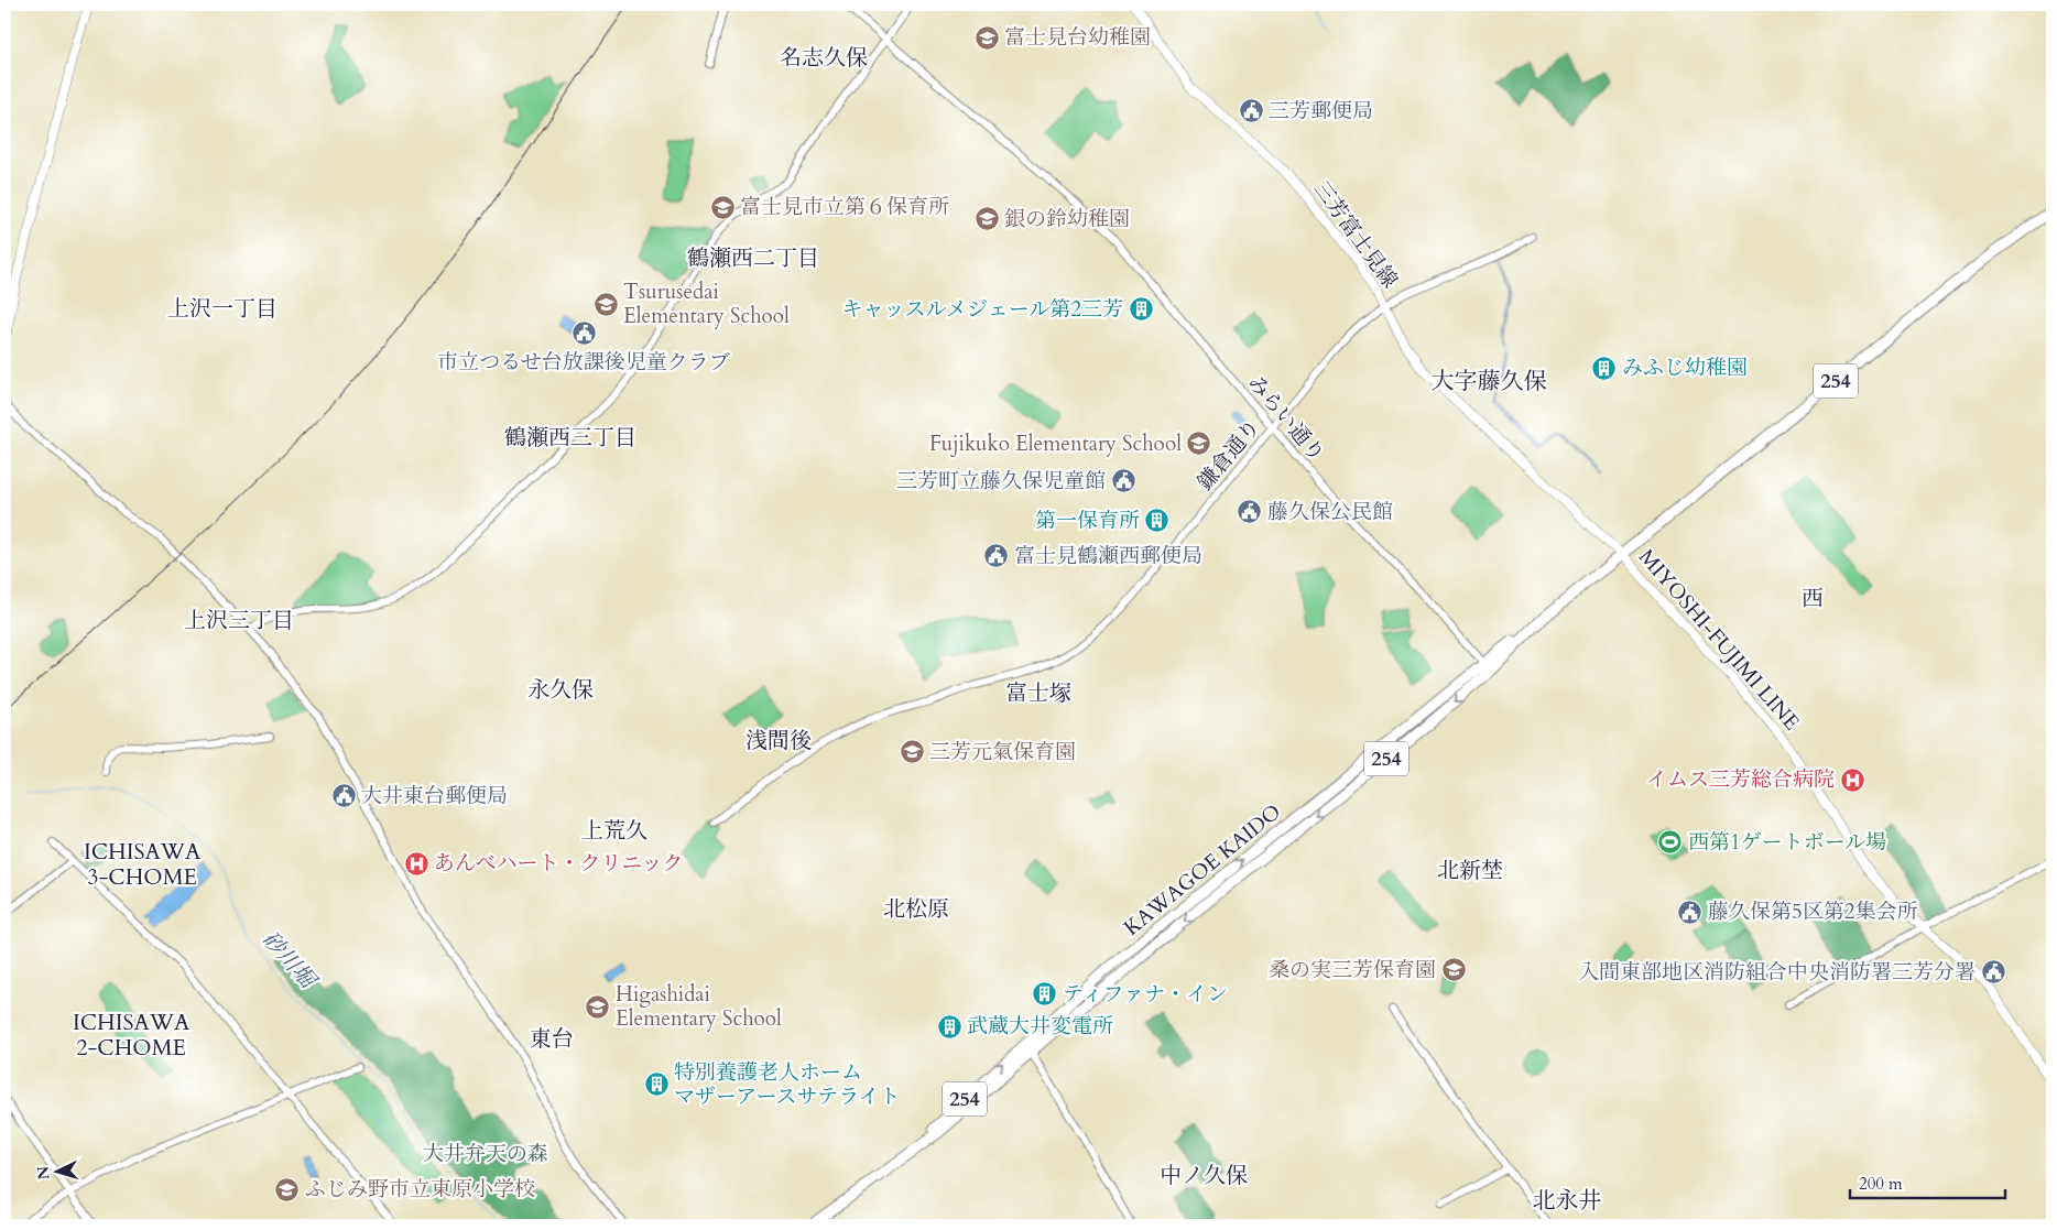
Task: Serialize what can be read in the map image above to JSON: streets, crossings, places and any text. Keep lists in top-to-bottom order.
{
  "streets": {
    "highway": ["254", "KAWAGOE KAIDO"],
    "main road": ["三芳富士見線", "MIYOSHI-FUJIMI LINE"],
    "street": ["みらい通り", "鎌倉通り"]
  },
  "crossings": [
    ["三芳富士見線", "254"],
    ["三芳富士見線", "鎌倉通り"],
    ["三芳富士見線", "MIYOSHI-FUJIMI LINE"],
    ["三芳富士見線", "KAWAGOE KAIDO"],
    ["254", "MIYOSHI-FUJIMI LINE"],
    ["254", "KAWAGOE KAIDO"],
    ["みらい通り", "鎌倉通り"],
    ["みらい通り", "KAWAGOE KAIDO"],
    ["MIYOSHI-FUJIMI LINE", "KAWAGOE KAIDO"]
  ],
  "districts": [
    "名志久保",
    "鶴瀬西二丁目",
    "上沢一丁目",
    "大字藤久保",
    "鶴瀬西三丁目",
    "西",
    "上沢三丁目",
    "永久保",
    "富士塚",
    "浅間後",
    "上荒久",
    "ICHISAWA 3-CHOME",
    "北新埜",
    "北松原",
    "ICHISAWA 2-CHOME",
    "東台",
    "中ノ久保",
    "北永井"
  ],
  "water": ["砂川堀"],
  "parks": ["大井弁天の森"],
  "places": {
    "school or university": [
      "富士見台幼稚園",
      "富士見市立第６保育所",
      "銀の鈴幼稚園",
      "Tsurusedai Elementary School",
      "Fujikuko Elementary School",
      "三芳元氣保育園",
      "桑の実三芳保育園",
      "Higashidai Elementary School",
      "ふじみ野市立東原小学校"
    ],
    "public building": [
      "三芳郵便局",
      "市立つるせ台放課後児童クラブ",
      "三芳町立藤久保児童館",
      "藤久保公民館",
      "富士見鶴瀬西郵便局",
      "大井東台郵便局",
      "藤久保第5区第2集会所",
      "入間東部地区消防組合中央消防署三芳分署"
    ],
    "building": [
      "キャッスルメジェール第2三芳",
      "みふじ幼稚園",
      "第一保育所",
      "ティファナ・イン",
      "武蔵大井変電所",
      "特別養護老人ホーム マザーアースサテライト"
    ],
    "hospital": ["イムス三芳総合病院", "あんべハート・クリニック"],
    "sports": ["西第1ゲートボール場"]
  },
  "scale_bar": "200 m",
  "north": "left"
}
